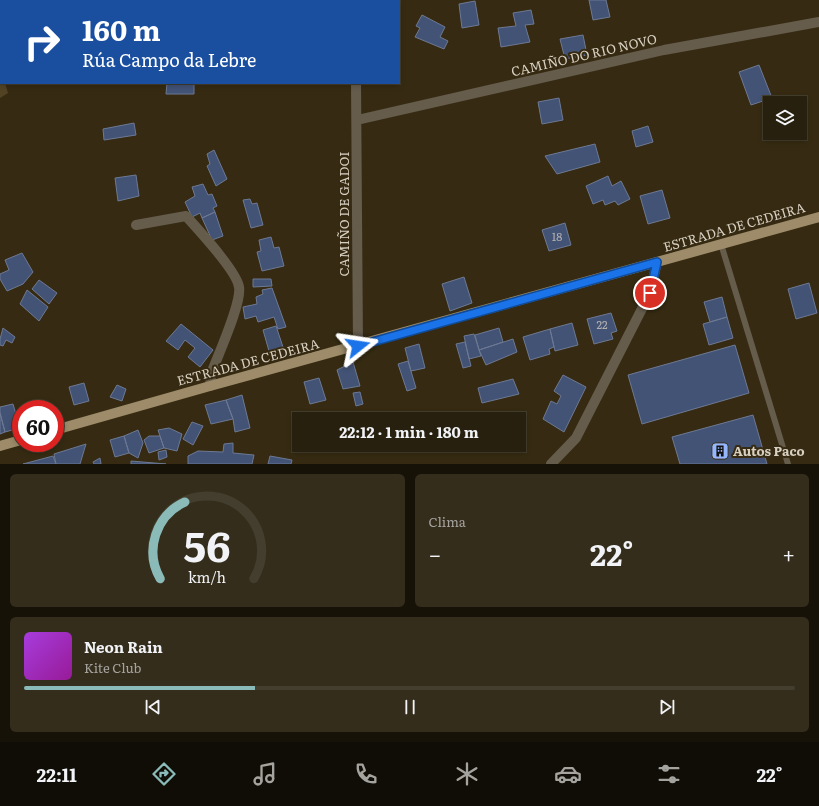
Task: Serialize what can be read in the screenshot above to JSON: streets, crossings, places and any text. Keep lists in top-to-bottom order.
{
  "streets": {
    "main road": ["ESTRADA DE CEDEIRA"],
    "street": ["CAMIÑO DO RIO NOVO", "CAMIÑO DE GADOI"]
  },
  "crossings": [
    ["CAMIÑO DO RIO NOVO", "CAMIÑO DE GADOI"],
    ["CAMIÑO DE GADOI", "ESTRADA DE CEDEIRA"]
  ],
  "places": {
    "building": ["Autos Paco"]
  },
  "house_numbers": ["18", "22"],
  "page": {
    "turn": ["160 m", "Rúa Campo da Lebre"],
    "limit": "60",
    "trip": "22:12 · 1 min · 180 m",
    "tile": "Clima",
    "heat": ["−", "22°", "+"],
    "song": ["Neon Rain", "Kite Club"],
    "tabs": ["22:11", "22°"],
    "gauge": ["56", "km/h"]
  }
}
